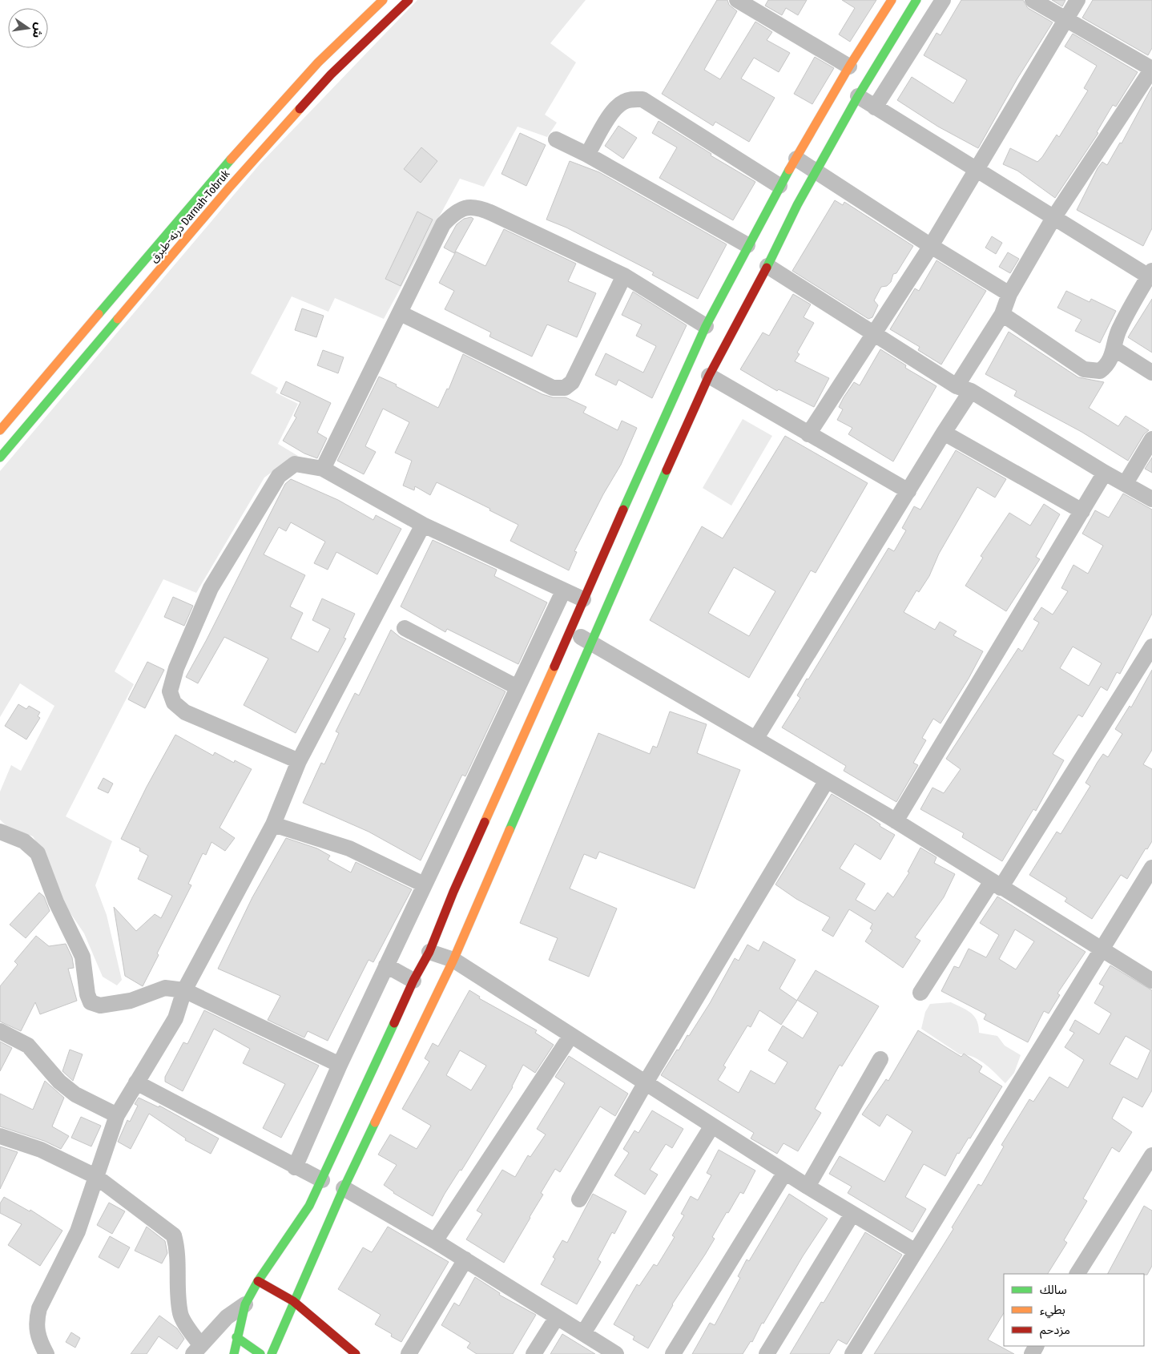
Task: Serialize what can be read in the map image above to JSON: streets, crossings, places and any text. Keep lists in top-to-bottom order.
{
  "streets": {
    "main road": ["درنه-طبرق Darnah-Tobruk"]
  },
  "legend": ["سالك", "بطيء", "مزدحم"],
  "north": "right"
}
